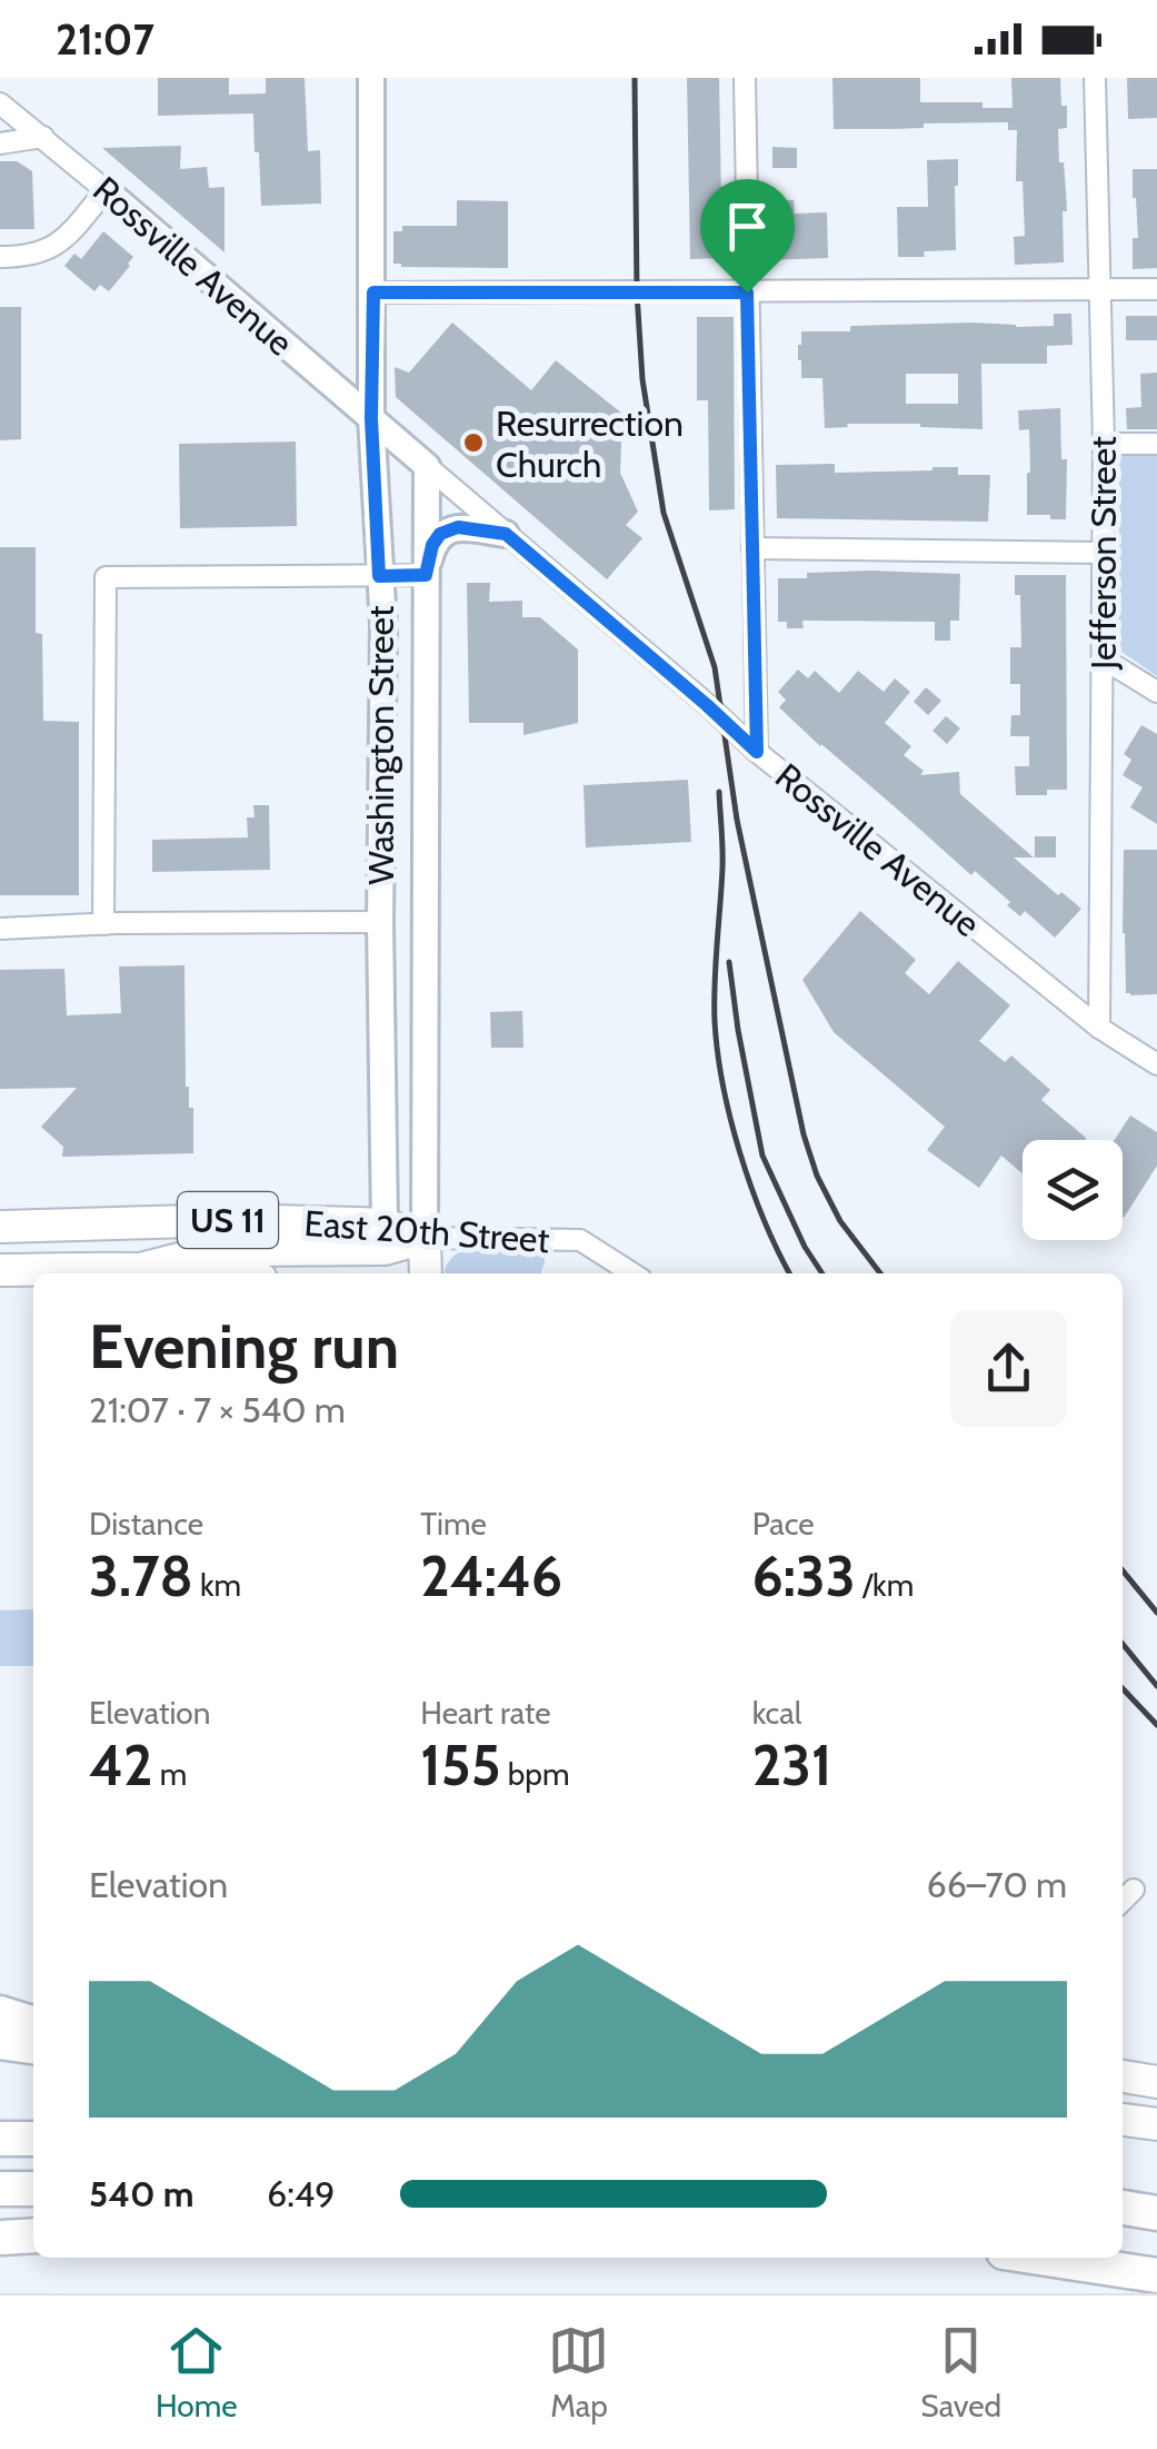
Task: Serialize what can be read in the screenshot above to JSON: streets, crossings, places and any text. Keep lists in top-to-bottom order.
{
  "streets": {
    "main road": ["Washington Street", "US 11", "East 20th Street"],
    "street": ["Rossville Avenue", "Jefferson Street"]
  },
  "crossings": [
    ["Rossville Avenue", "Jefferson Street"],
    ["Rossville Avenue", "Washington Street"],
    ["Washington Street", "East 20th Street"]
  ],
  "places": ["Resurrection Church"],
  "page": {
    "status": "21:07",
    "heading": ["Evening run", "21:07 · 7 × 540 m"],
    "stats": [
      ["Distance", "3.78 km"],
      ["Time", "24:46"],
      ["Pace", "6:33 /km"],
      ["Elevation", "42 m"],
      ["Heart rate", "155 bpm"],
      ["kcal", "231"]
    ],
    "chart": ["Elevation", "66–70 m"],
    "list": [
      {
        "name": "540 m",
        "note": "6:49"
      }
    ],
    "tabs": ["Home", "Map", "Saved"]
  }
}
